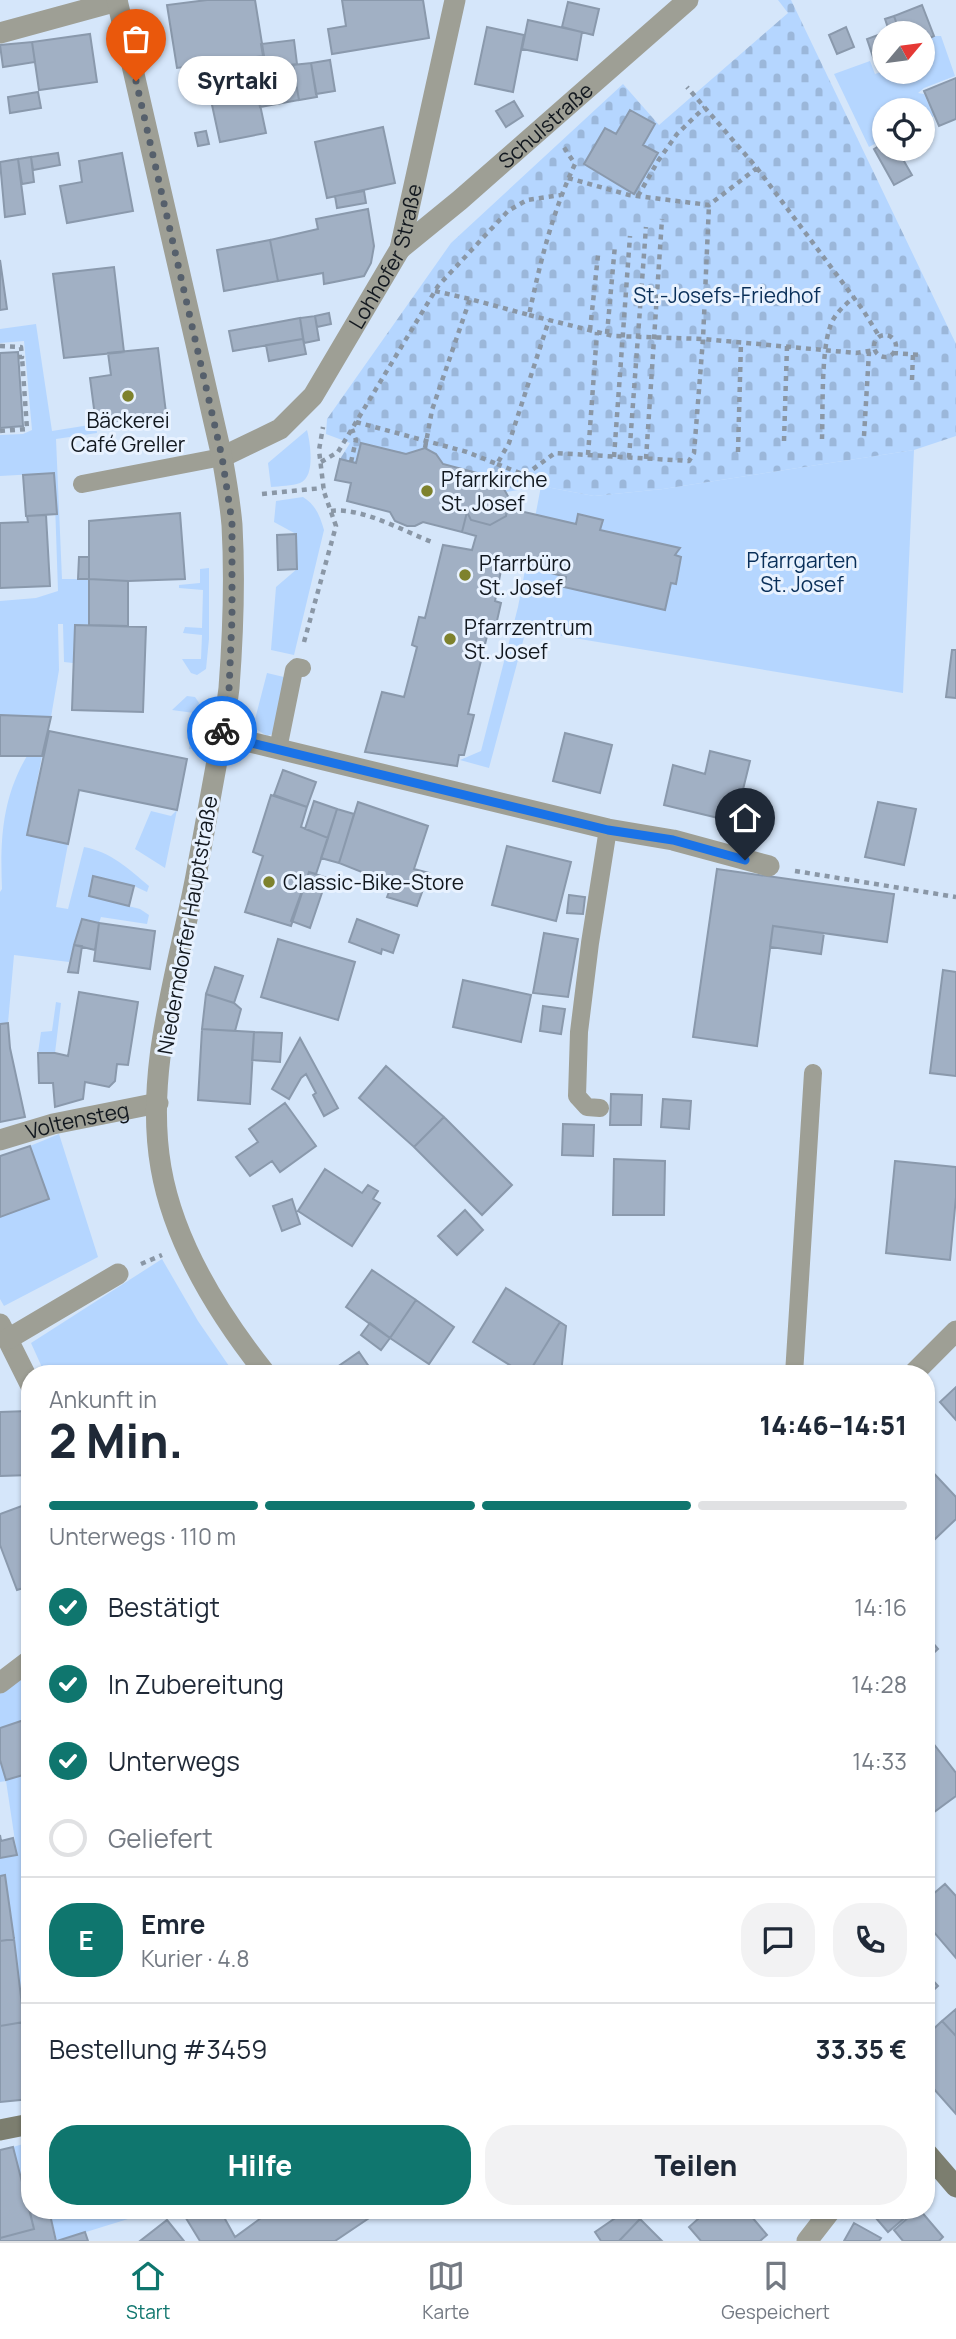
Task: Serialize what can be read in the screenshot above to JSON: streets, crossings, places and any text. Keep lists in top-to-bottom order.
{
  "streets": {
    "street": [
      "Schulstraße",
      "Lohhofer Straße",
      "Niederndorfer Hauptstraße",
      "Voltensteg"
    ]
  },
  "crossings": [
    ["Schulstraße", "Lohhofer Straße"],
    ["Lohhofer Straße", "Niederndorfer Hauptstraße"],
    ["Niederndorfer Hauptstraße", "Voltensteg"]
  ],
  "parks": ["St.-Josefs-Friedhof", "Pfarrgarten St. Josef"],
  "places": [
    "Syrtaki",
    "Bäckerei Café Greller",
    "Pfarrkirche St. Josef",
    "Pfarrbüro St. Josef",
    "Pfarrzentrum St. Josef",
    "Classic-Bike-Store"
  ],
  "north": "top right",
  "page": {
    "bubble": "Syrtaki",
    "heading": ["2 Min.", "Ankunft in", "14:46–14:51"],
    "panel": [
      "Emre",
      "Kurier · 4.8",
      "Bestellung #3459",
      "33.35 €"
    ],
    "bar": "Unterwegs · 110 m",
    "list": [
      ["Bestätigt", "14:16"],
      ["In Zubereitung", "14:28"],
      ["Unterwegs", "14:33"],
      "Geliefert"
    ],
    "round": "E",
    "buttons": ["Hilfe", "Teilen"],
    "tabs": ["Start", "Karte", "Gespeichert"]
  }
}
